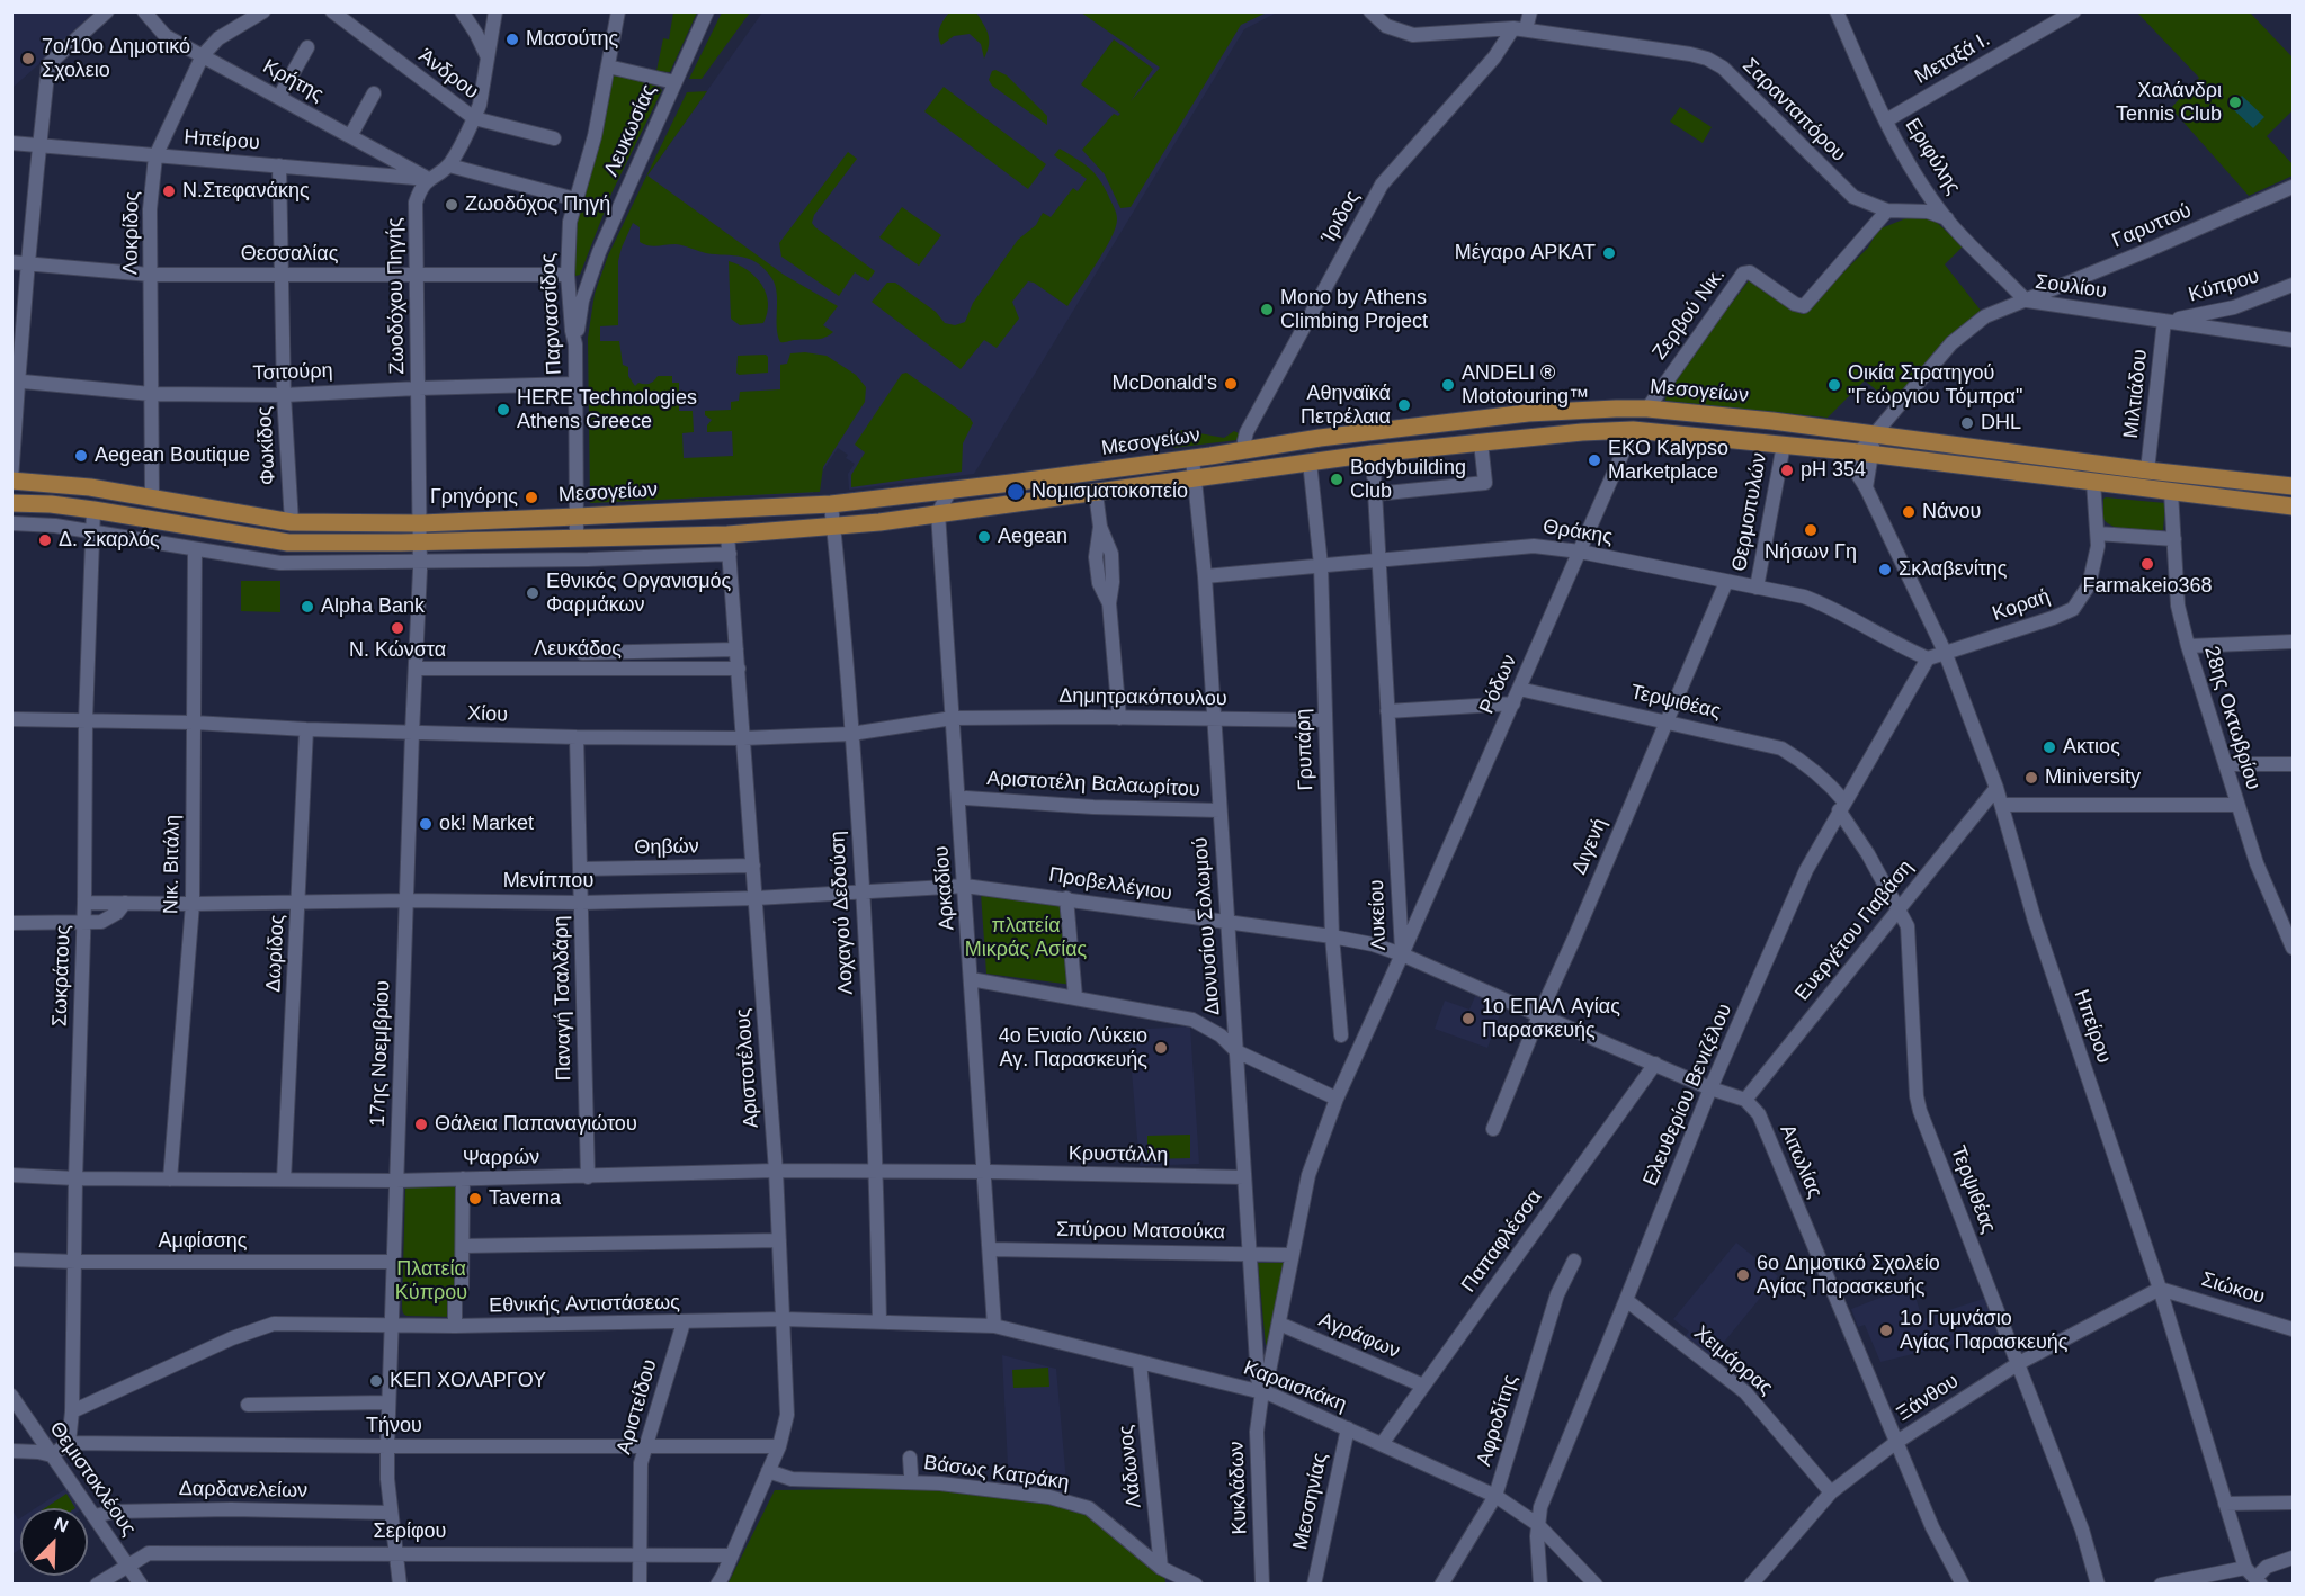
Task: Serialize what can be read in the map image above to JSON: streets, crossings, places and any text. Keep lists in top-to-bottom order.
{
  "streets": {
    "main road": ["Μεσογείων"],
    "street": [
      "Μεταξά Ι.",
      "Άνδρου",
      "Κρήτης",
      "Σαρανταπόρου",
      "Λευκωσίας",
      "Ηπείρου",
      "Εριφύλης",
      "Ίριδος",
      "Γαρυττού",
      "Λοκρίδος",
      "Θεσσαλίας",
      "Κύπρου",
      "Σουλίου",
      "Ζωοδόχου Πηγής",
      "Παρνασσίδος",
      "Ζερβού Νικ.",
      "Τσιτούρη",
      "Μιλτιάδου",
      "Φωκίδος",
      "Θερμοπυλών",
      "Θράκης",
      "Κοραή",
      "Λευκάδος",
      "Ρόδων",
      "Δημητρακόπουλου",
      "Τερψιθέας",
      "Χίου",
      "28ης Οκτωβρίου",
      "Γρυπάρη",
      "Αριστοτέλη Βαλαωρίτου",
      "Διγενή",
      "Θηβών",
      "Νικ. Βιτάλη",
      "Μενίππου",
      "Προβελλέγιου",
      "Αρκαδίου",
      "Λοχαγού Δεδούση",
      "Λυκείου",
      "Διονυσίου Σολωμού",
      "Ευεργέτου Γιαβάση",
      "Δωρίδος",
      "Σωκράτους",
      "Παναγή Τσαλδάρη",
      "17ης Νοεμβρίου",
      "Αριστοτέλους",
      "Ελευθερίου Βενιζέλου",
      "Κρυστάλλη",
      "Ψαρρών",
      "Αιτωλίας",
      "Σπύρου Ματσούκα",
      "Αμφίσσης",
      "Παπαφλέσσα",
      "Σιώκου",
      "Εθνικής Αντιστάσεως",
      "Αγράφων",
      "Χειμάρρας",
      "Καραισκάκη",
      "Ξάνθου",
      "Αριστείδου",
      "Αφροδίτης",
      "Τήνου",
      "Λάδωνος",
      "Βάσως Κατράκη",
      "Θεμιστοκλέους",
      "Κυκλάδων",
      "Δαρδανελείων",
      "Μεσσηνίας",
      "Σερίφου"
    ]
  },
  "crossings": [
    ["Μεταξά Ι.", "Εριφύλης"],
    ["Κρήτης", "Ηπείρου"],
    ["Κρήτης", "Λοκρίδος"],
    ["Κρήτης", "Ζωοδόχου Πηγής"],
    ["Σαρανταπόρου", "Εριφύλης"],
    ["Σαρανταπόρου", "Ίριδος"],
    ["Σαρανταπόρου", "Ζερβού Νικ."],
    ["Λευκωσίας", "Παρνασσίδος"],
    ["Ηπείρου", "Λοκρίδος"],
    ["Ηπείρου", "Σουλίου"],
    ["Ηπείρου", "Ζωοδόχου Πηγής"],
    ["Ηπείρου", "Μεσογείων"],
    ["Ηπείρου", "Φωκίδος"],
    ["Ηπείρου", "Κοραή"],
    ["Ηπείρου", "Ευεργέτου Γιαβάση"],
    ["Ηπείρου", "Σιώκου"],
    ["Ηπείρου", "Ξάνθου"],
    ["Εριφύλης", "Γαρυττού"],
    ["Εριφύλης", "Σουλίου"],
    ["Ίριδος", "Μεσογείων"],
    ["Γαρυττού", "Σουλίου"],
    ["Λοκρίδος", "Θεσσαλίας"],
    ["Λοκρίδος", "Τσιτούρη"],
    ["Λοκρίδος", "Μεσογείων"],
    ["Θεσσαλίας", "Ζωοδόχου Πηγής"],
    ["Θεσσαλίας", "Παρνασσίδος"],
    ["Θεσσαλίας", "Φωκίδος"],
    ["Κύπρου", "Σουλίου"],
    ["Κύπρου", "Μιλτιάδου"],
    ["Σουλίου", "Μεσογείων"],
    ["Σουλίου", "Μιλτιάδου"],
    ["Ζωοδόχου Πηγής", "Τσιτούρη"],
    ["Ζωοδόχου Πηγής", "Μεσογείων"],
    ["Ζωοδόχου Πηγής", "17ης Νοεμβρίου"],
    ["Παρνασσίδος", "Τσιτούρη"],
    ["Παρνασσίδος", "Μεσογείων"],
    ["Ζερβού Νικ.", "Μεσογείων"],
    ["Τσιτούρη", "Φωκίδος"],
    ["Μεσογείων", "Μιλτιάδου"],
    ["Μεσογείων", "Φωκίδος"],
    ["Μεσογείων", "Θερμοπυλών"],
    ["Μεσογείων", "Κοραή"],
    ["Μεσογείων", "Ρόδων"],
    ["Μεσογείων", "28ης Οκτωβρίου"],
    ["Μεσογείων", "Γρυπάρη"],
    ["Μεσογείων", "Αρκαδίου"],
    ["Μεσογείων", "Λοχαγού Δεδούση"],
    ["Μεσογείων", "Λυκείου"],
    ["Μεσογείων", "Διονυσίου Σολωμού"],
    ["Μεσογείων", "Σωκράτους"],
    ["Μεσογείων", "17ης Νοεμβρίου"],
    ["Μεσογείων", "Αριστοτέλους"],
    ["Θερμοπυλών", "Θράκης"],
    ["Θράκης", "Ρόδων"],
    ["Θράκης", "Γρυπάρη"],
    ["Θράκης", "Διγενή"],
    ["Θράκης", "Λυκείου"],
    ["Θράκης", "Διονυσίου Σολωμού"],
    ["Θράκης", "Ελευθερίου Βενιζέλου"],
    ["Λευκάδος", "17ης Νοεμβρίου"],
    ["Λευκάδος", "Αριστοτέλους"],
    ["Ρόδων", "Τερψιθέας"],
    ["Ρόδων", "Προβελλέγιου"],
    ["Ρόδων", "Λυκείου"],
    ["Δημητρακόπουλου", "Χίου"],
    ["Δημητρακόπουλου", "Γρυπάρη"],
    ["Δημητρακόπουλου", "Αρκαδίου"],
    ["Δημητρακόπουλου", "Διονυσίου Σολωμού"],
    ["Τερψιθέας", "Διγενή"],
    ["Τερψιθέας", "Ευεργέτου Γιαβάση"],
    ["Τερψιθέας", "Ελευθερίου Βενιζέλου"],
    ["Τερψιθέας", "Ξάνθου"],
    ["Χίου", "Νικ. Βιτάλη"],
    ["Χίου", "Αρκαδίου"],
    ["Χίου", "Λοχαγού Δεδούση"],
    ["Χίου", "Δωρίδος"],
    ["Χίου", "Σωκράτους"],
    ["Χίου", "Παναγή Τσαλδάρη"],
    ["Χίου", "17ης Νοεμβρίου"],
    ["Χίου", "Αριστοτέλους"],
    ["Γρυπάρη", "Προβελλέγιου"],
    ["Αριστοτέλη Βαλαωρίτου", "Αρκαδίου"],
    ["Αριστοτέλη Βαλαωρίτου", "Διονυσίου Σολωμού"],
    ["Θηβών", "Παναγή Τσαλδάρη"],
    ["Θηβών", "Αριστοτέλους"],
    ["Νικ. Βιτάλη", "Μενίππου"],
    ["Νικ. Βιτάλη", "Ψαρρών"],
    ["Μενίππου", "Προβελλέγιου"],
    ["Μενίππου", "Αρκαδίου"],
    ["Μενίππου", "Λοχαγού Δεδούση"],
    ["Μενίππου", "Δωρίδος"],
    ["Μενίππου", "Σωκράτους"],
    ["Μενίππου", "Παναγή Τσαλδάρη"],
    ["Μενίππου", "17ης Νοεμβρίου"],
    ["Μενίππου", "Αριστοτέλους"],
    ["Προβελλέγιου", "Αρκαδίου"],
    ["Προβελλέγιου", "Λυκείου"],
    ["Προβελλέγιου", "Διονυσίου Σολωμού"],
    ["Αρκαδίου", "Κρυστάλλη"],
    ["Αρκαδίου", "Ψαρρών"],
    ["Αρκαδίου", "Σπύρου Ματσούκα"],
    ["Αρκαδίου", "Εθνικής Αντιστάσεως"],
    ["Αρκαδίου", "Καραισκάκη"],
    ["Λοχαγού Δεδούση", "Ψαρρών"],
    ["Λοχαγού Δεδούση", "Εθνικής Αντιστάσεως"],
    ["Λυκείου", "Διονυσίου Σολωμού"],
    ["Λυκείου", "Σπύρου Ματσούκα"],
    ["Λυκείου", "Αγράφων"],
    ["Λυκείου", "Καραισκάκη"],
    ["Λυκείου", "Κυκλάδων"],
    ["Διονυσίου Σολωμού", "Κρυστάλλη"],
    ["Διονυσίου Σολωμού", "Σπύρου Ματσούκα"],
    ["Διονυσίου Σολωμού", "Καραισκάκη"],
    ["Διονυσίου Σολωμού", "Κυκλάδων"],
    ["Ευεργέτου Γιαβάση", "Αιτωλίας"],
    ["Δωρίδος", "Ψαρρών"],
    ["Σωκράτους", "Ψαρρών"],
    ["Σωκράτους", "Αμφίσσης"],
    ["Σωκράτους", "Εθνικής Αντιστάσεως"],
    ["Σωκράτους", "Τήνου"],
    ["Παναγή Τσαλδάρη", "Ψαρρών"],
    ["17ης Νοεμβρίου", "Ψαρρών"],
    ["17ης Νοεμβρίου", "Αμφίσσης"],
    ["17ης Νοεμβρίου", "Εθνικής Αντιστάσεως"],
    ["17ης Νοεμβρίου", "Τήνου"],
    ["17ης Νοεμβρίου", "Δαρδανελείων"],
    ["17ης Νοεμβρίου", "Σερίφου"],
    ["Αριστοτέλους", "Ψαρρών"],
    ["Αριστοτέλους", "Εθνικής Αντιστάσεως"],
    ["Αριστοτέλους", "Τήνου"],
    ["Αριστοτέλους", "Βάσως Κατράκη"],
    ["Αριστοτέλους", "Σερίφου"],
    ["Ελευθερίου Βενιζέλου", "Χειμάρρας"],
    ["Ελευθερίου Βενιζέλου", "Καραισκάκη"],
    ["Κρυστάλλη", "Ψαρρών"],
    ["Αιτωλίας", "Ξάνθου"],
    ["Παπαφλέσσα", "Αγράφων"],
    ["Παπαφλέσσα", "Καραισκάκη"],
    ["Σιώκου", "Ξάνθου"],
    ["Εθνικής Αντιστάσεως", "Καραισκάκη"],
    ["Εθνικής Αντιστάσεως", "Αριστείδου"],
    ["Χειμάρρας", "Ξάνθου"],
    ["Καραισκάκη", "Αφροδίτης"],
    ["Καραισκάκη", "Λάδωνος"],
    ["Καραισκάκη", "Κυκλάδων"],
    ["Καραισκάκη", "Μεσσηνίας"],
    ["Αριστείδου", "Τήνου"],
    ["Αριστείδου", "Σερίφου"],
    ["Λάδωνος", "Βάσως Κατράκη"],
    ["Θεμιστοκλέους", "Δαρδανελείων"],
    ["Θεμιστοκλέους", "Σερίφου"]
  ],
  "parks": ["πλατεία Μικράς Ασίας", "Πλατεία Κύπρου"],
  "places": [
    "Μασούτης",
    "7ο/10ο Δημοτικό Σχολειο",
    "Χαλάνδρι Tennis Club",
    "Ν.Στεφανάκης",
    "Ζωοδόχος Πηγή",
    "Μέγαρο ΑΡΚΑΤ",
    "Mono by Athens Climbing Project",
    "McDonald's",
    "ANDELI ® Mototouring™",
    "Οικία Στρατηγού \"Γεώργιου Τόμπρα\"",
    "Αθηναϊκά Πετρέλαια",
    "HERE Technologies Athens Greece",
    "DHL",
    "Aegean Boutique",
    "EKO Kalypso Marketplace",
    "pH 354",
    "Bodybuilding Club",
    "Νομισματοκοπείο",
    "Γρηγόρης",
    "Νάνου",
    "Νήσων Γη",
    "Aegean",
    "Δ. Σκαρλός",
    "Farmakeio368",
    "Σκλαβενίτης",
    "Εθνικός Οργανισμός Φαρμάκων",
    "Alpha Bank",
    "Ν. Κώνστα",
    "Ακτιος",
    "Miniversity",
    "ok! Market",
    "1ο ΕΠΑΛ Αγίας Παρασκευής",
    "4ο Ενιαίο Λύκειο Αγ. Παρασκευής",
    "Θάλεια Παπαναγιώτου",
    "Taverna",
    "6ο Δημοτικό Σχολείο Αγίας Παρασκευής",
    "1ο Γυμνάσιο Αγίας Παρασκευής",
    "ΚΕΠ ΧΟΛΑΡΓΟΥ"
  ],
  "north": "top right"
}
